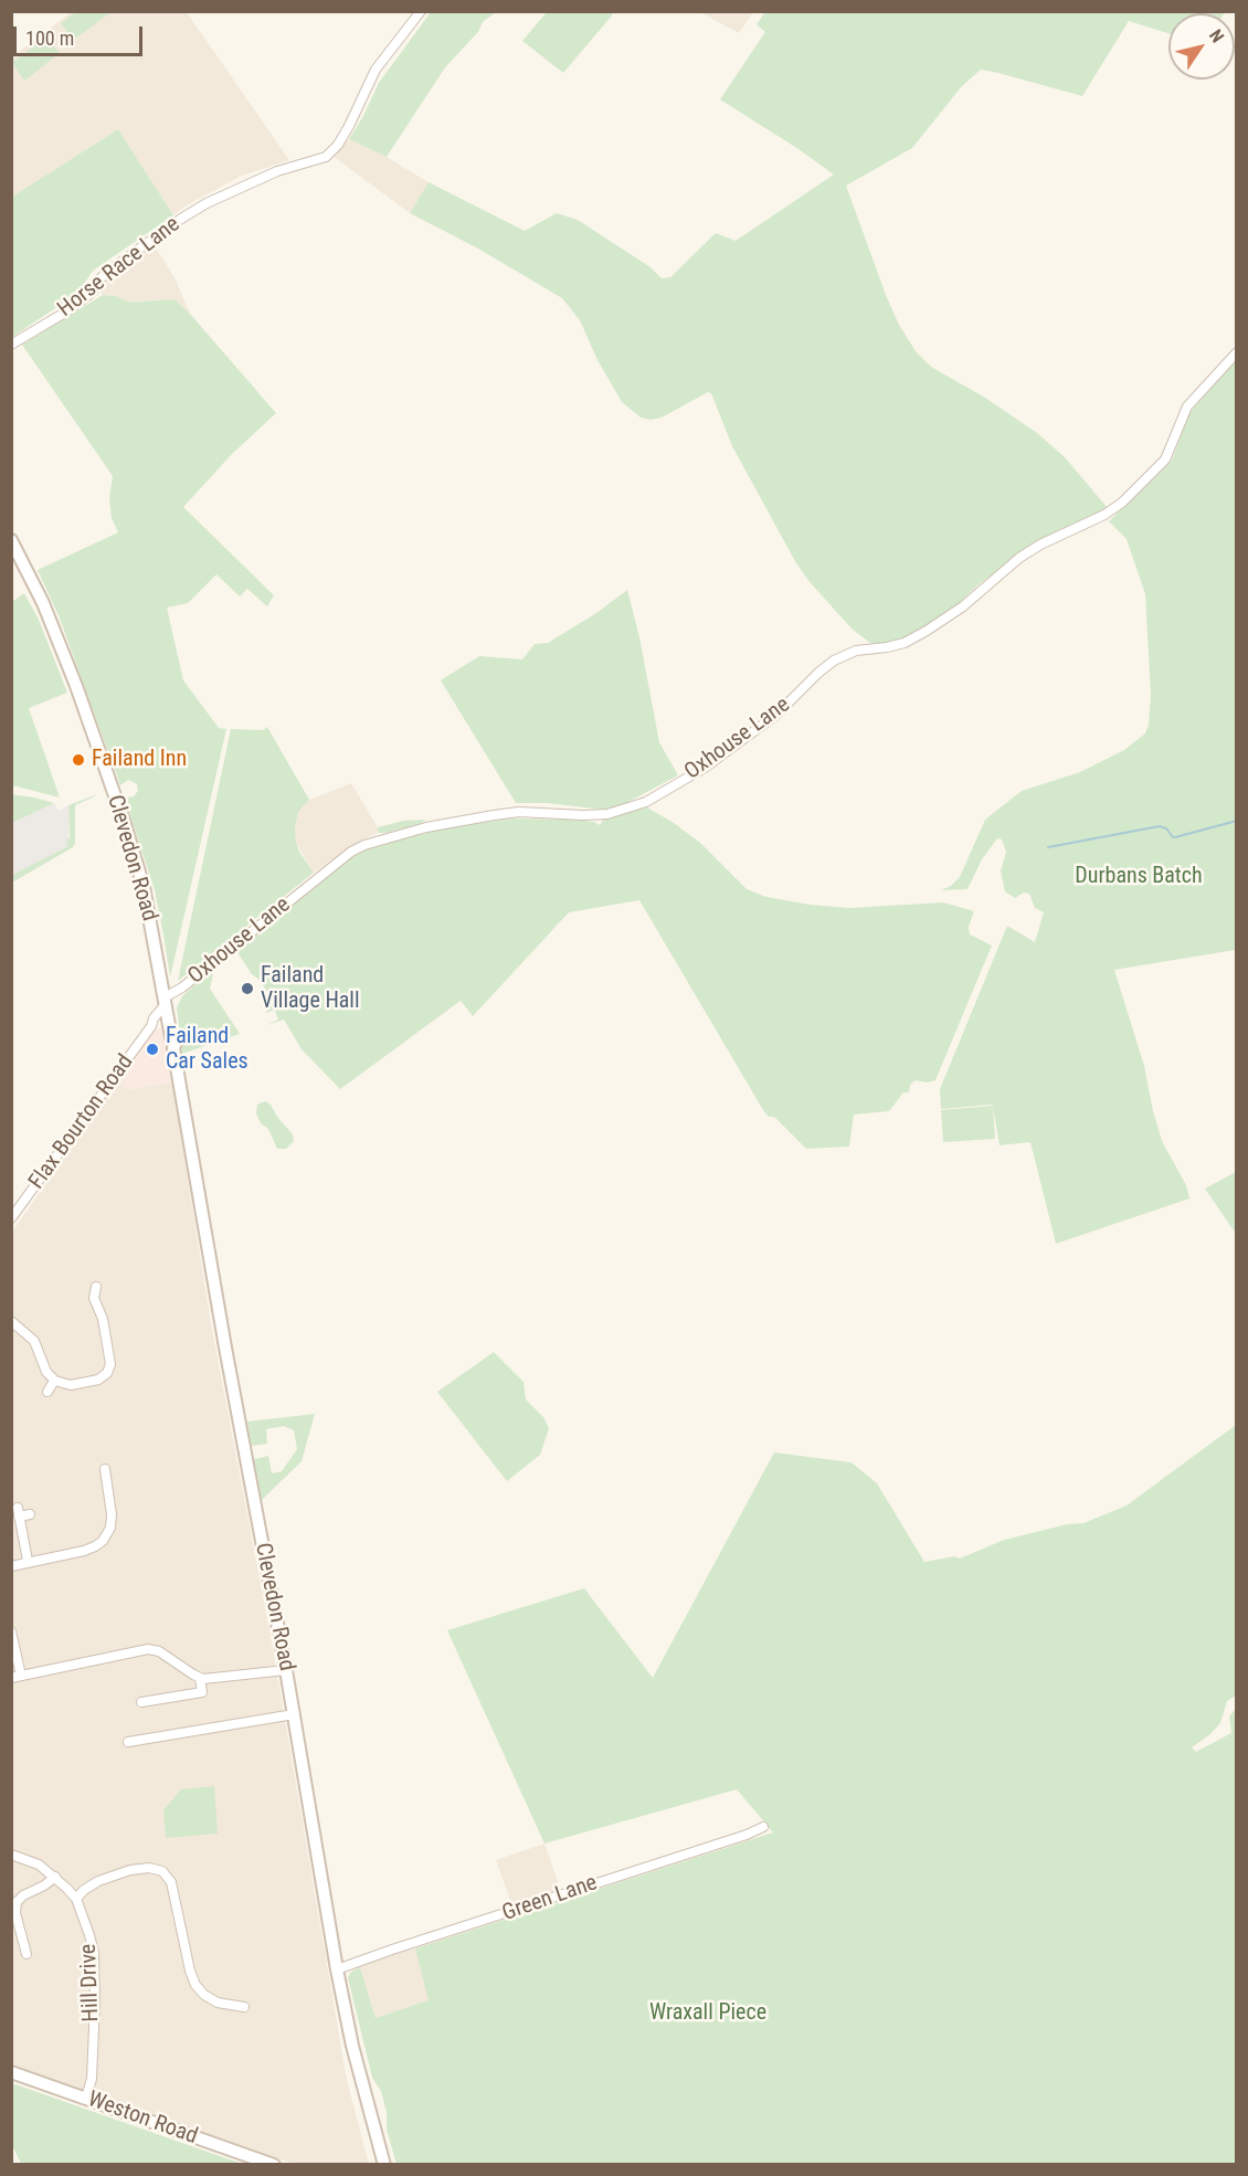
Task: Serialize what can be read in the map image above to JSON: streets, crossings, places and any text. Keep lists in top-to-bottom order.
{
  "streets": {
    "main road": ["Clevedon Road", "Weston Road"],
    "street": [
      "Horse Race Lane",
      "Oxhouse Lane",
      "Flax Bourton Road",
      "Green Lane",
      "Hill Drive"
    ]
  },
  "crossings": [
    ["Oxhouse Lane", "Clevedon Road"],
    ["Oxhouse Lane", "Flax Bourton Road"],
    ["Clevedon Road", "Flax Bourton Road"],
    ["Clevedon Road", "Green Lane"],
    ["Hill Drive", "Weston Road"]
  ],
  "parks": ["Durbans Batch", "Wraxall Piece"],
  "places": ["Failand Inn", "Failand Village Hall", "Failand Car Sales"],
  "scale_bar": "100 m",
  "north": "top right"
}
